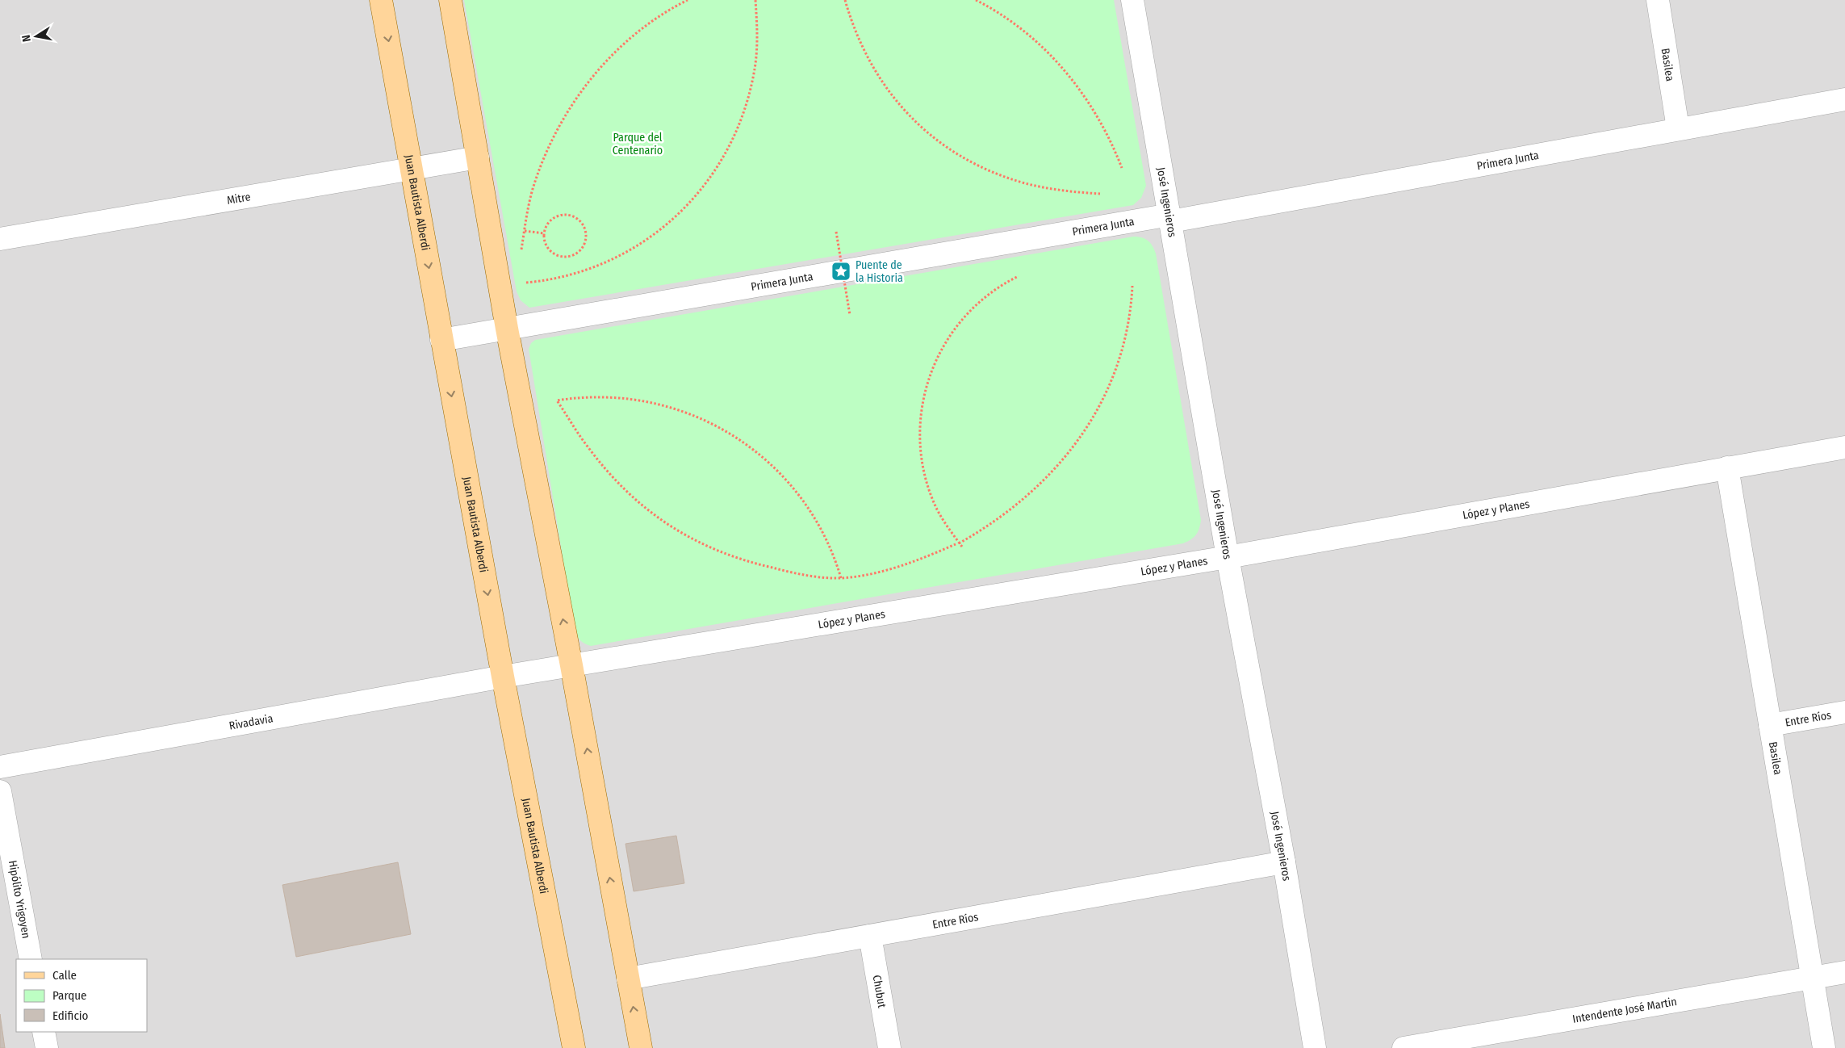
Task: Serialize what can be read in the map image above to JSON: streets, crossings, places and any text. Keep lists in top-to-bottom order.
{
  "streets": {
    "main road": ["Juan Bautista Alberdi"],
    "street": [
      "Basilea",
      "Primera Junta",
      "Mitre",
      "José Ingenieros",
      "López y Planes",
      "Entre Ríos",
      "Rivadavia",
      "Hipólito Yrigoyen",
      "Chubut",
      "Intendente José Martin"
    ]
  },
  "crossings": [
    ["Basilea", "Primera Junta"],
    ["Basilea", "López y Planes"],
    ["Basilea", "Entre Ríos"],
    ["Basilea", "Intendente José Martin"],
    ["Primera Junta", "José Ingenieros"],
    ["Primera Junta", "Juan Bautista Alberdi"],
    ["Mitre", "Juan Bautista Alberdi"],
    ["José Ingenieros", "López y Planes"],
    ["José Ingenieros", "Entre Ríos"],
    ["Juan Bautista Alberdi", "López y Planes"],
    ["Juan Bautista Alberdi", "Rivadavia"],
    ["López y Planes", "Rivadavia"],
    ["Entre Ríos", "Chubut"]
  ],
  "parks": ["Parque del Centenario"],
  "places": {
    "place": ["Puente de la Historia"]
  },
  "legend": ["Calle", "Parque", "Edificio"],
  "north": "left"
}
